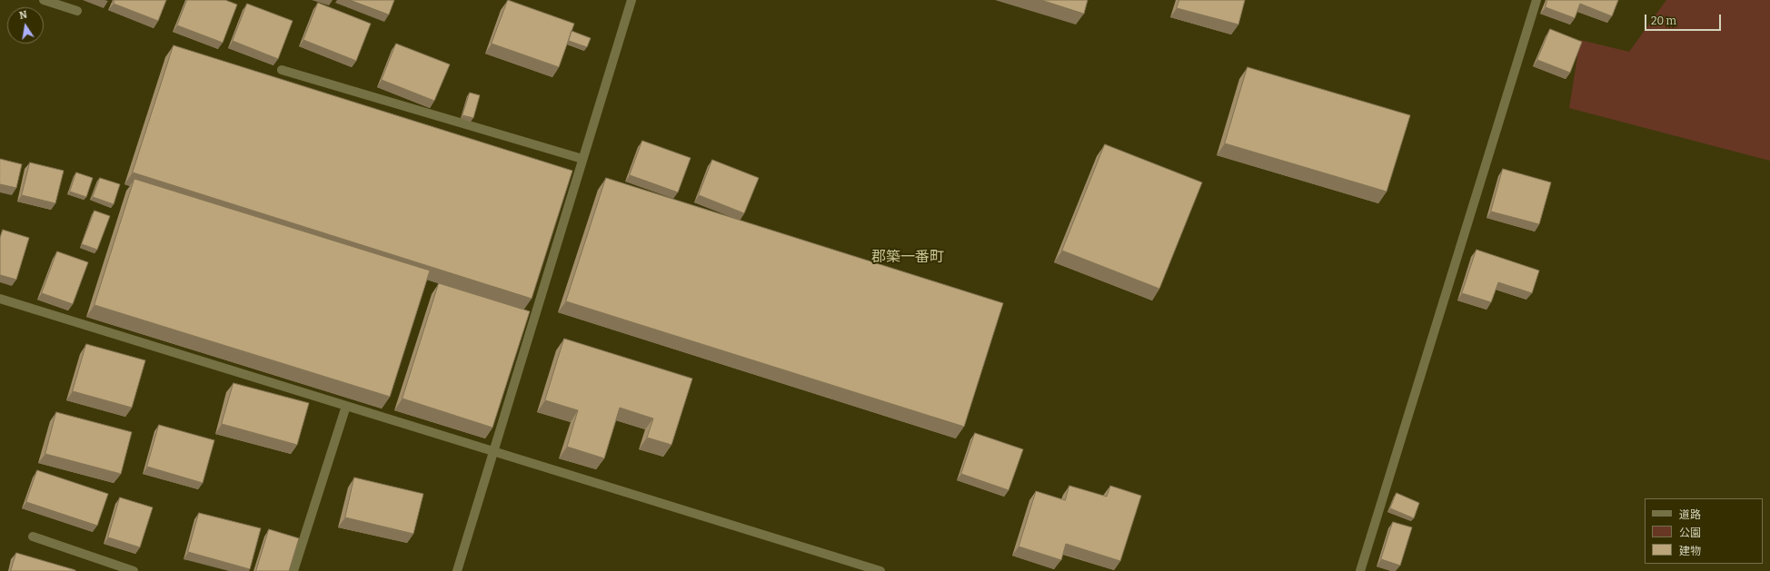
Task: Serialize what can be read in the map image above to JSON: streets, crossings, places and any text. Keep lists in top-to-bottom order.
{
  "districts": ["郡築一番町"],
  "legend": ["道路", "公園", "建物"],
  "scale_bar": "20 m",
  "north": "top"
}
